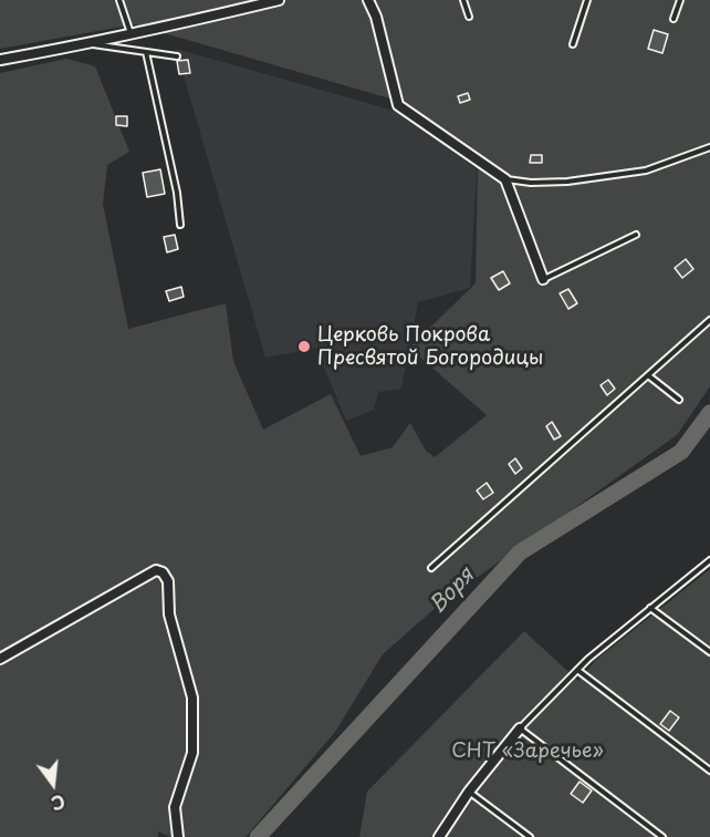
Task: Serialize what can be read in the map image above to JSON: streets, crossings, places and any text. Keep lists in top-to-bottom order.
{
  "water": ["Воря"],
  "parks": ["СНТ «Заречье»"],
  "places": ["Церковь Покрова Пресвятой Богородицы"],
  "north": "bottom"
}
